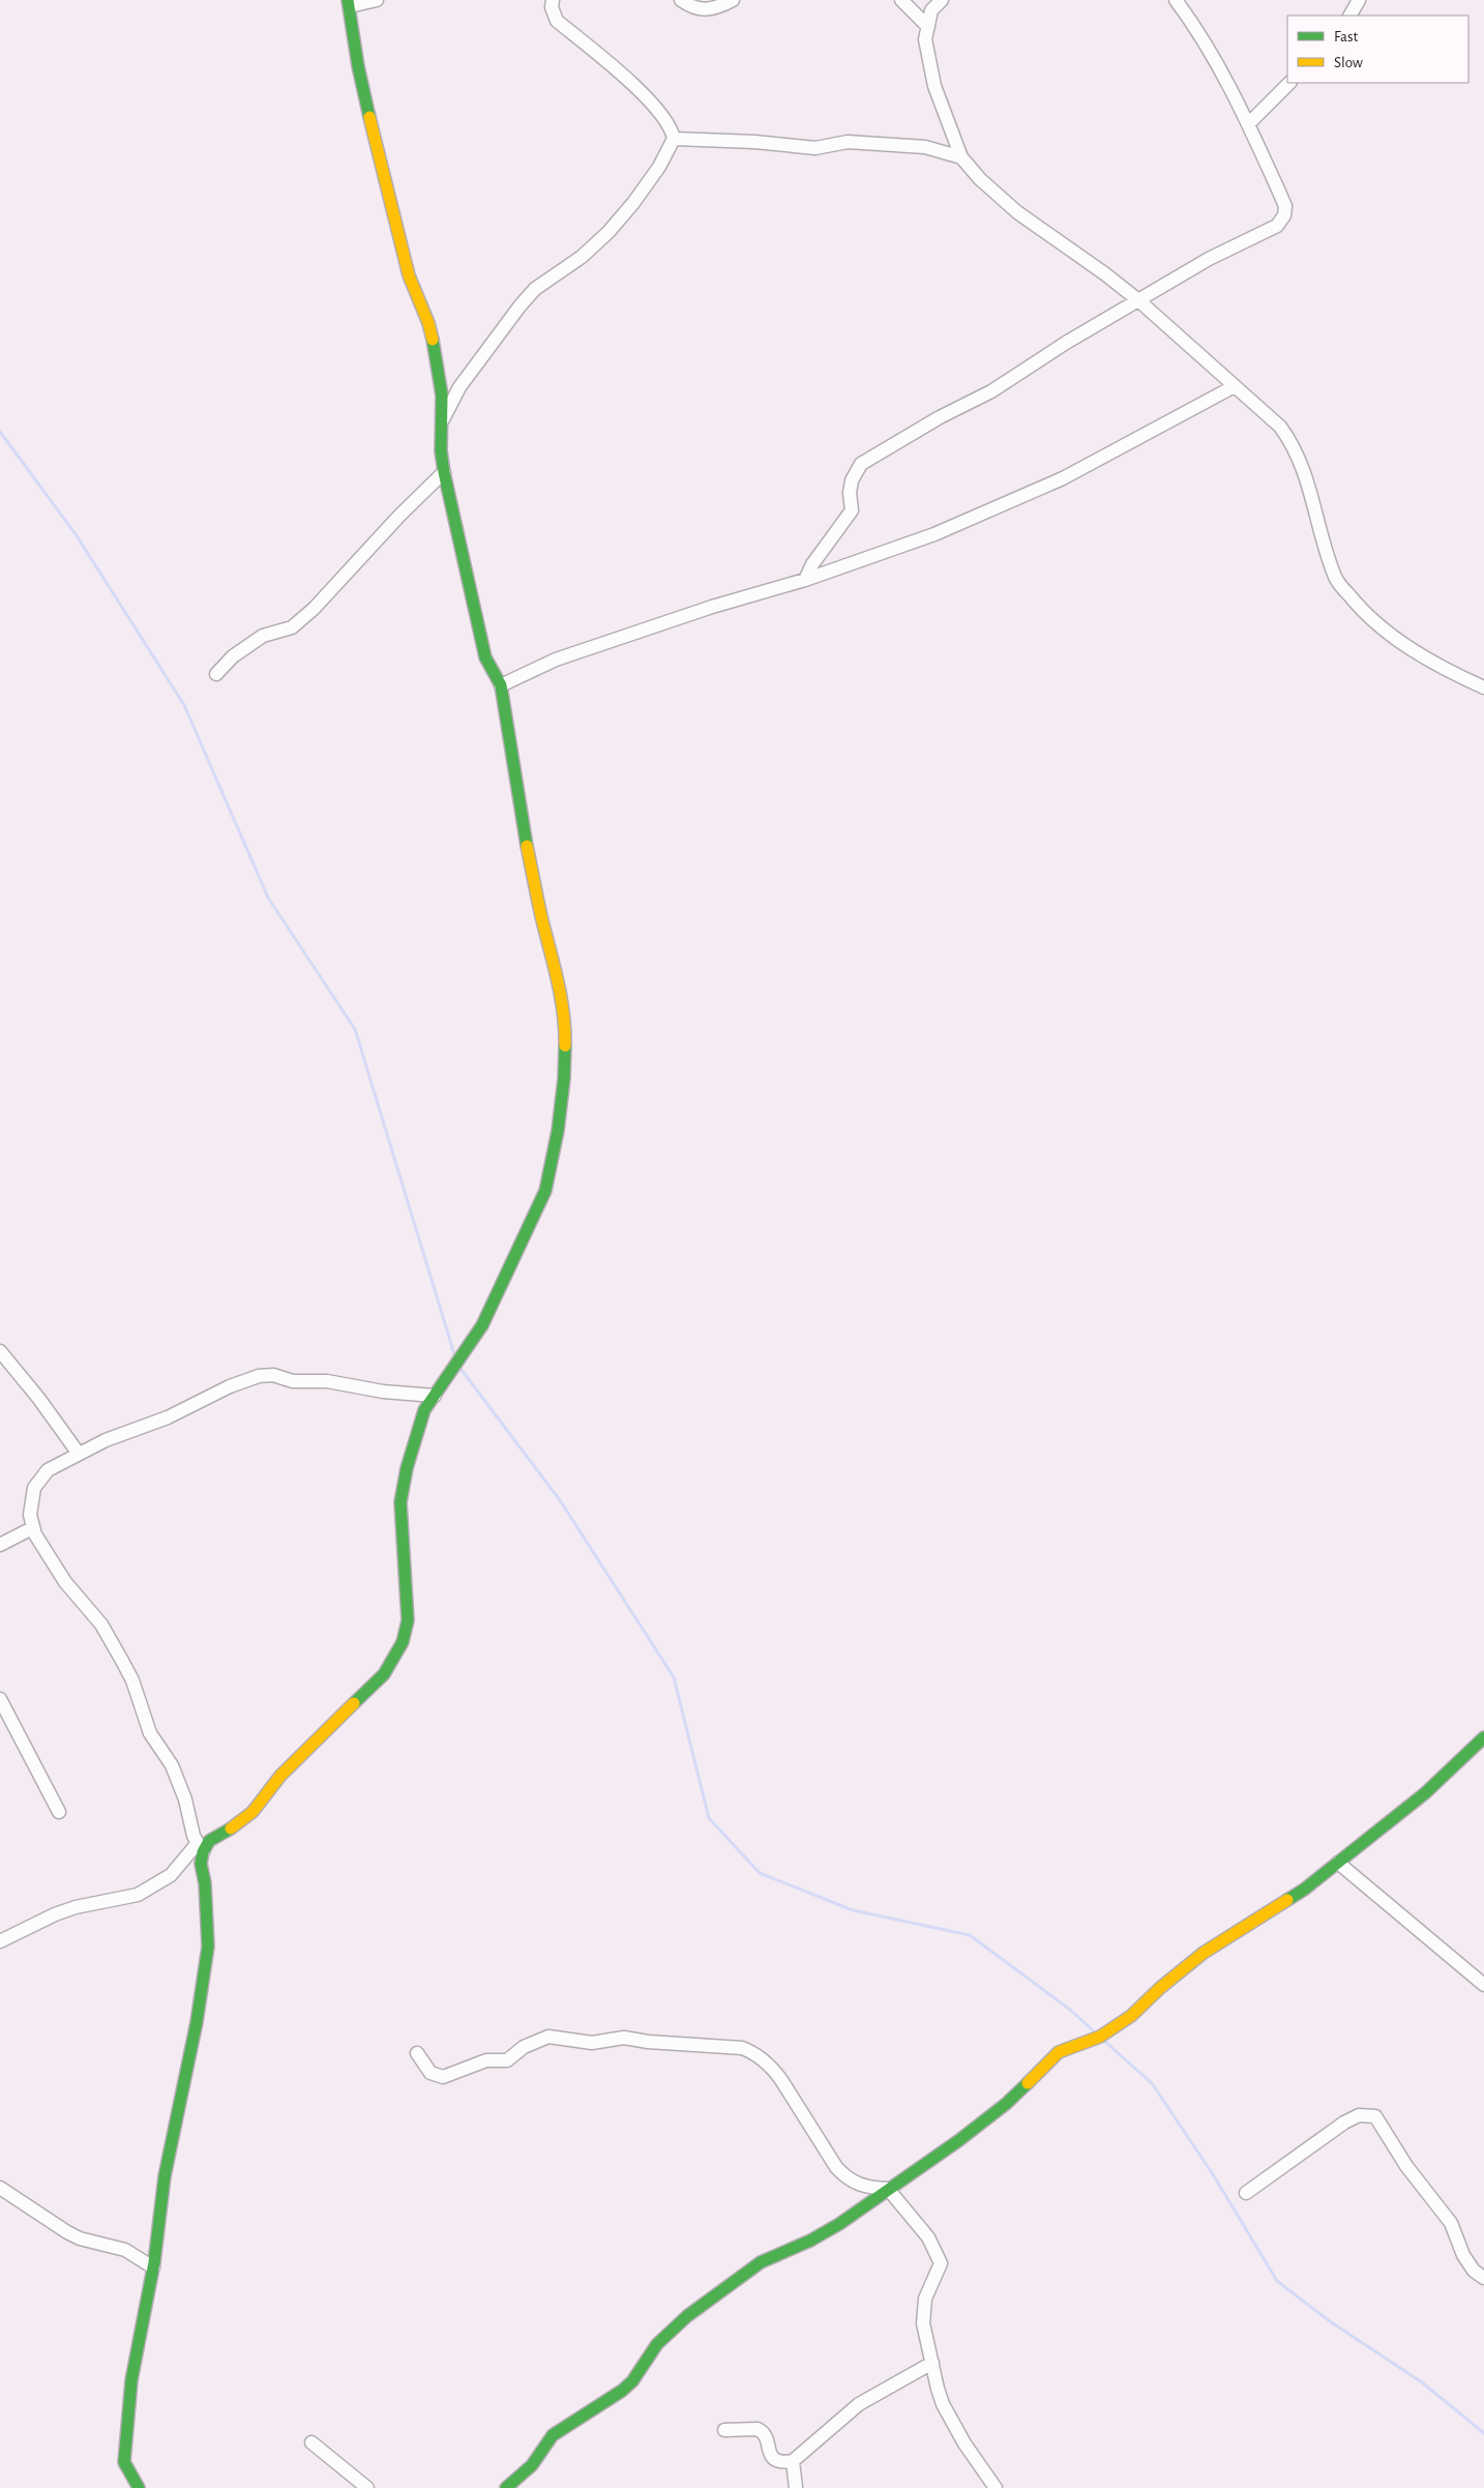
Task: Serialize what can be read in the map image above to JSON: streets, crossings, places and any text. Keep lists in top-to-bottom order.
{
  "legend": ["Fast", "Slow"]
}
